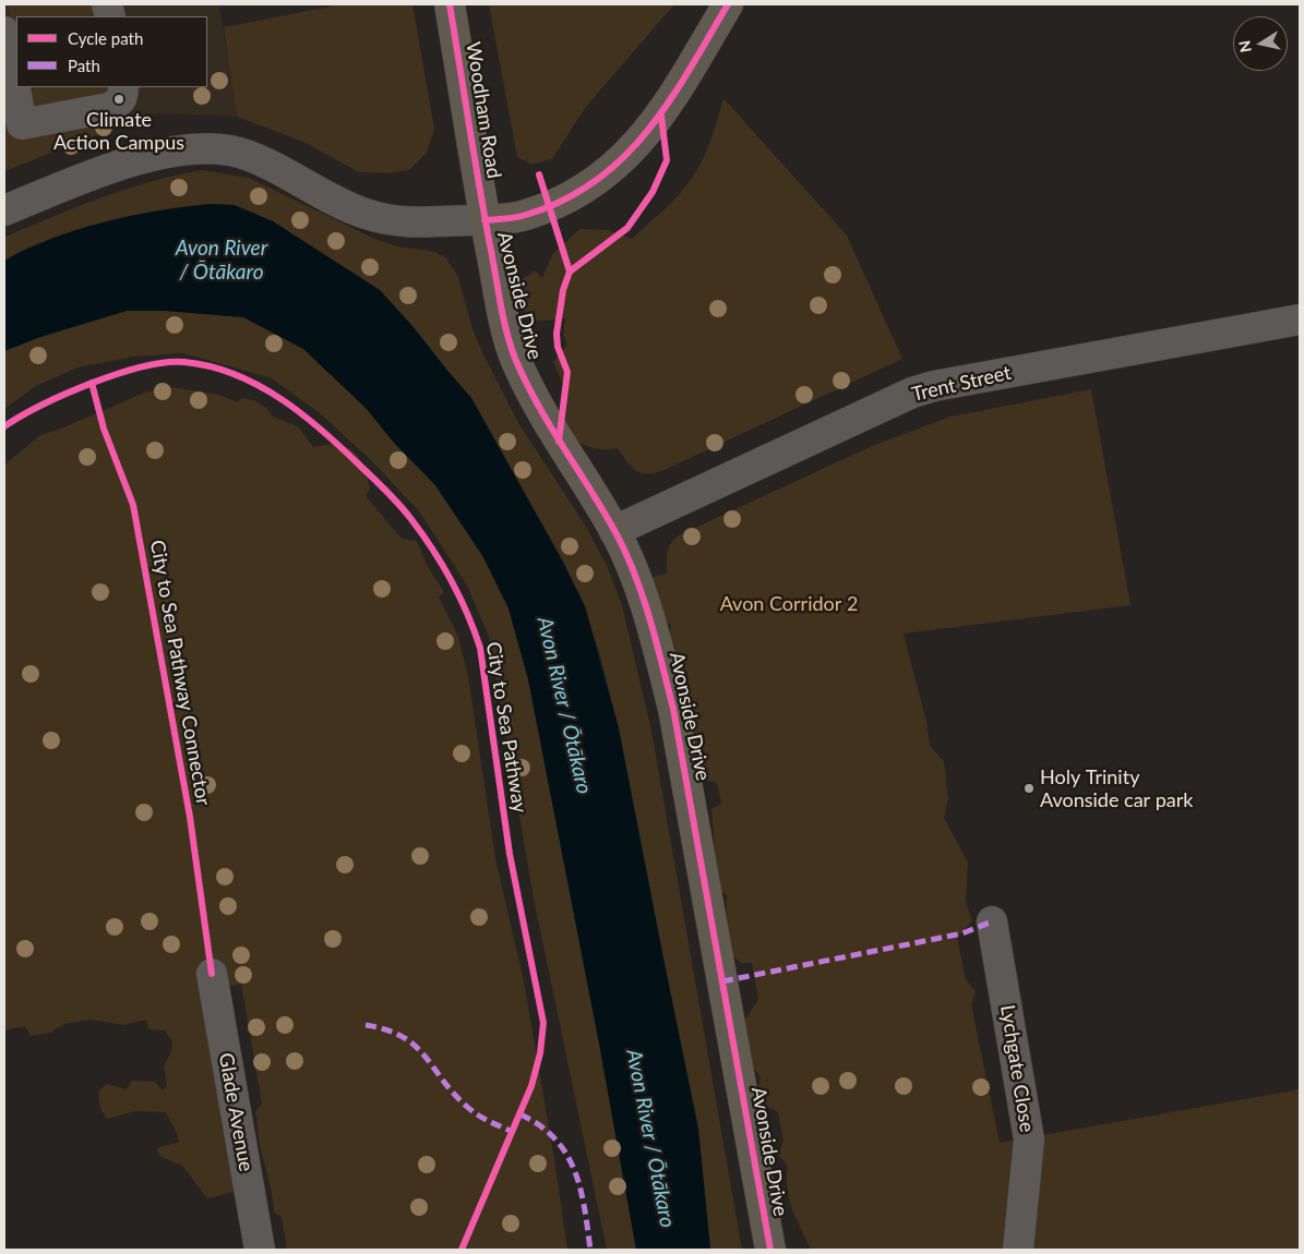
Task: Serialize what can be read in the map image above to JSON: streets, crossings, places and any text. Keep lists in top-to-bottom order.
{
  "streets": {
    "main road": ["Woodham Road", "Avonside Drive"],
    "street": ["Trent Street", "Lychgate Close", "Glade Avenue"],
    "cycle path": ["City to Sea Pathway Connector", "City to Sea Pathway"]
  },
  "crossings": [
    ["Woodham Road", "Avonside Drive"],
    ["Avonside Drive", "Trent Street"]
  ],
  "water": ["Avon River / Ōtākaro"],
  "parks": ["Avon Corridor 2"],
  "places": ["Climate Action Campus", "Holy Trinity Avonside car park"],
  "legend": ["Cycle path", "Path"],
  "north": "left"
}
